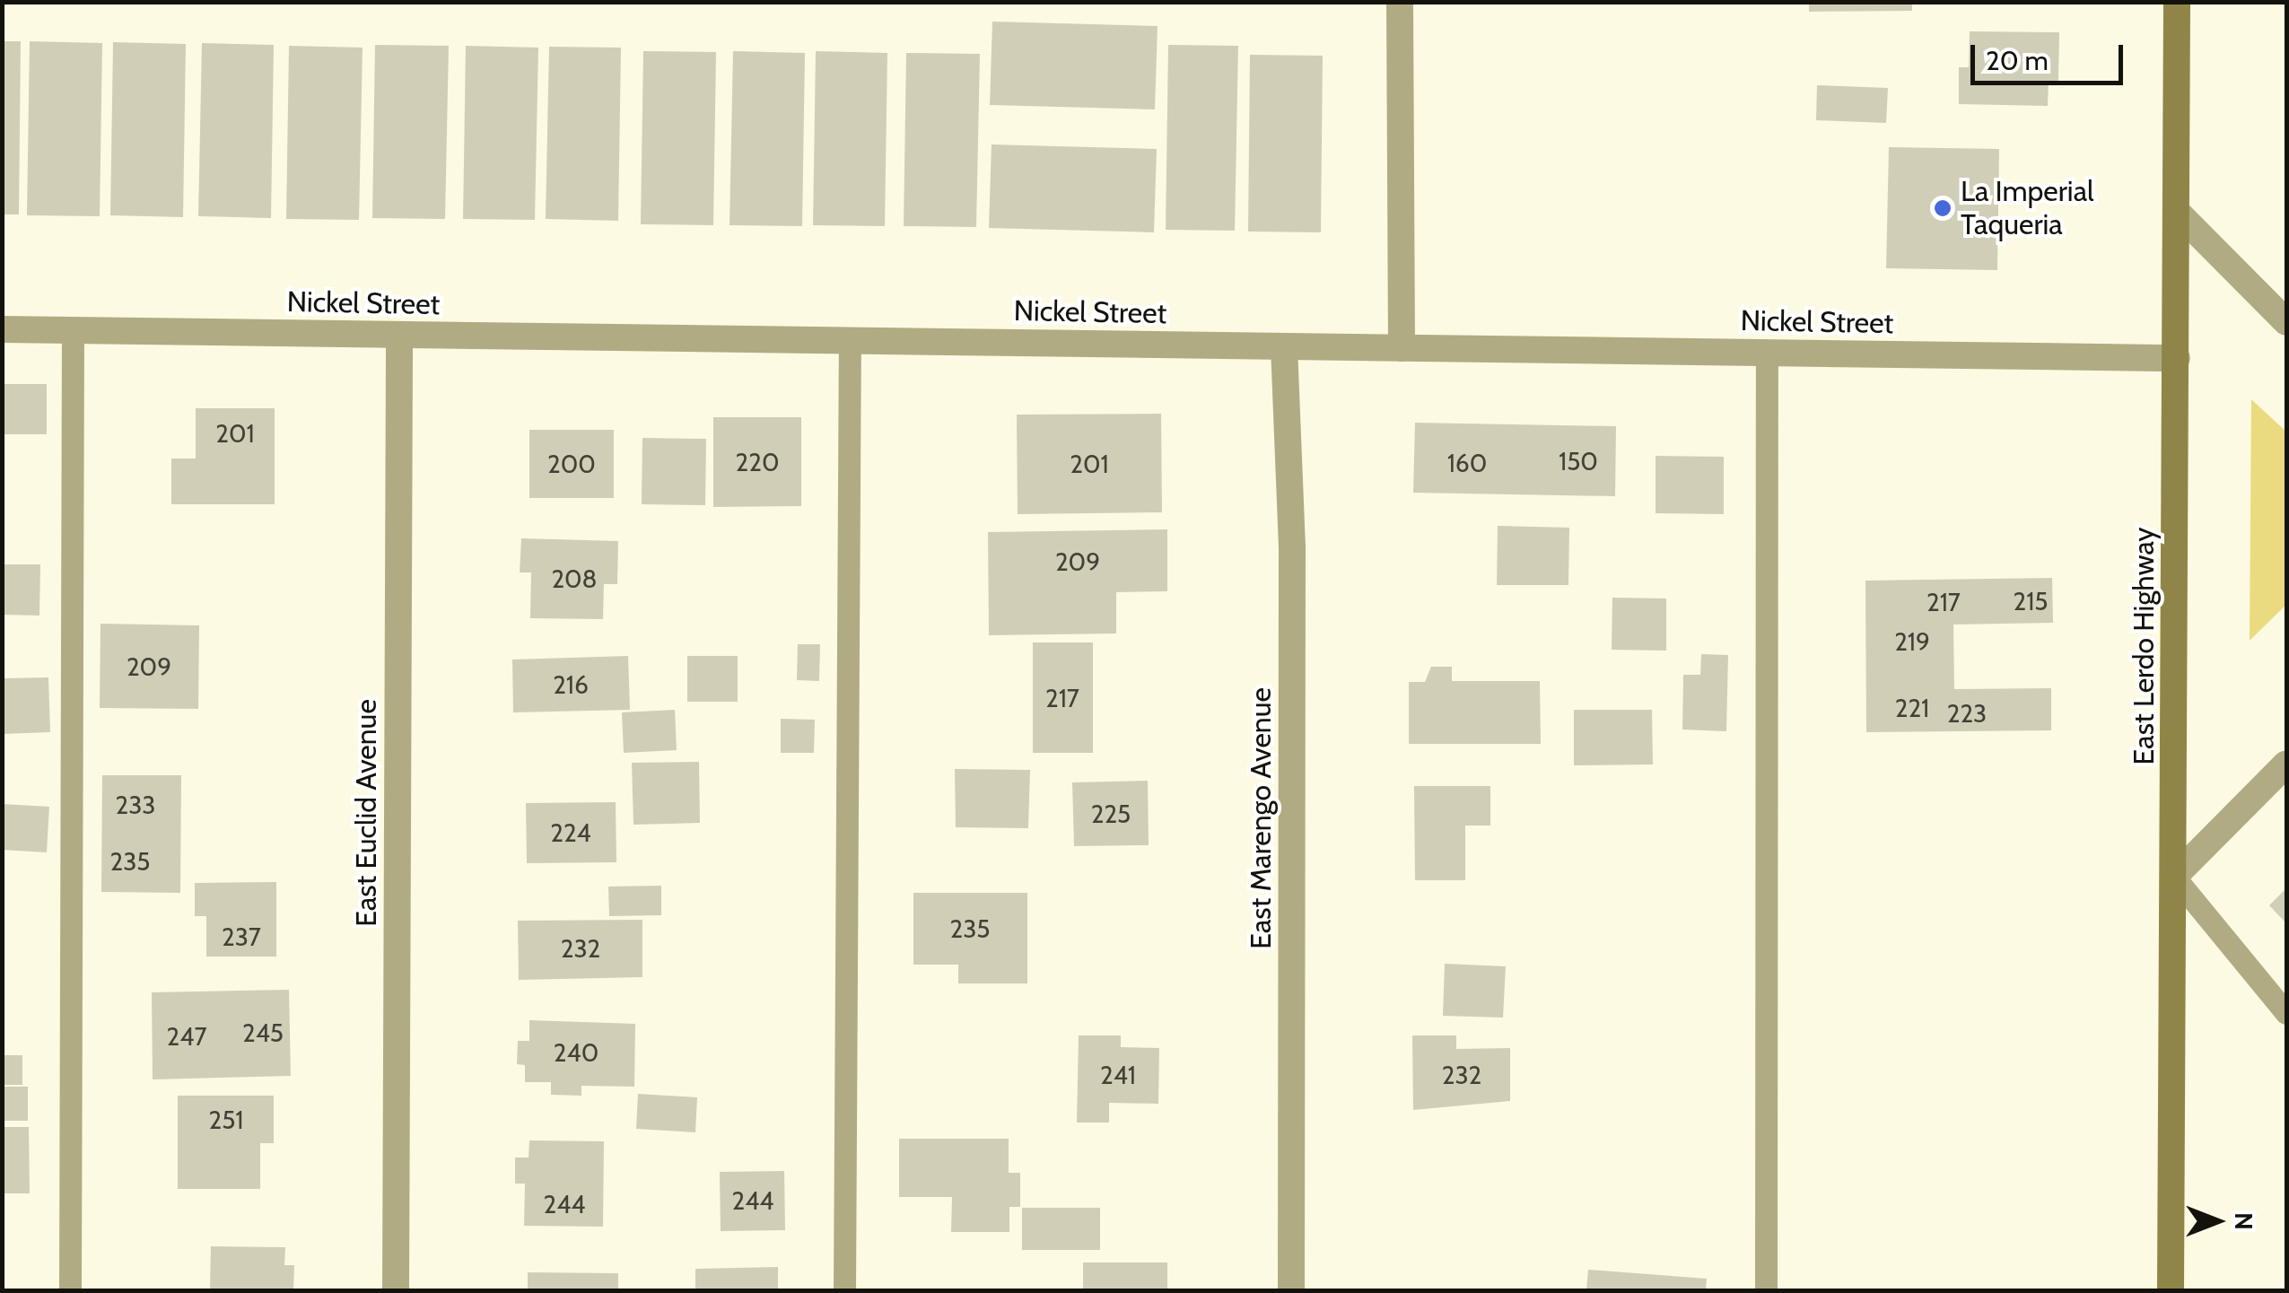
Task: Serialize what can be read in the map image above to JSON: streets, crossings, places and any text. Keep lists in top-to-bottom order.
{
  "streets": {
    "main road": ["East Lerdo Highway"],
    "street": ["Nickel Street", "East Euclid Avenue", "East Marengo Avenue"]
  },
  "crossings": [
    ["Nickel Street", "East Lerdo Highway"],
    ["Nickel Street", "East Euclid Avenue"],
    ["Nickel Street", "East Marengo Avenue"]
  ],
  "places": ["La Imperial Taqueria"],
  "house_numbers": [
    "201",
    "150",
    "220",
    "160",
    "200",
    "201",
    "209",
    "208",
    "215",
    "217",
    "219",
    "209",
    "216",
    "217",
    "221",
    "223",
    "233",
    "225",
    "224",
    "235",
    "235",
    "237",
    "232",
    "245",
    "247",
    "240",
    "241",
    "232",
    "251",
    "244",
    "244"
  ],
  "scale_bar": "20 m",
  "north": "right"
}
